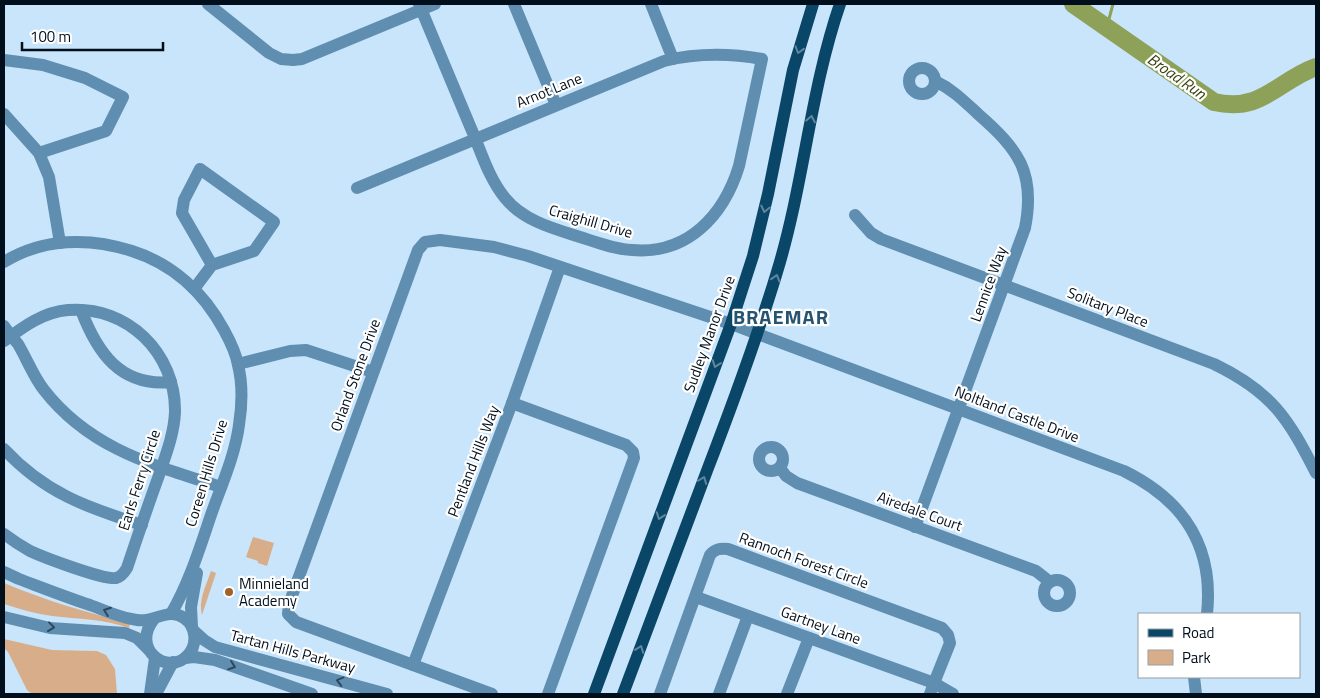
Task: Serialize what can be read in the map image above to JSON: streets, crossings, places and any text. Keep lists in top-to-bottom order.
{
  "streets": {
    "main road": ["Sudley Manor Drive"],
    "street": [
      "Arnot Lane",
      "Craighill Drive",
      "Lennice Way",
      "Solitary Place",
      "Orland Stone Drive",
      "Noltland Castle Drive",
      "Pentland Hills Way",
      "Coreen Hills Drive",
      "Earls Ferry Circle",
      "Airedale Court",
      "Rannoch Forest Circle",
      "Gartney Lane",
      "Tartan Hills Parkway"
    ]
  },
  "crossings": [
    ["Arnot Lane", "Craighill Drive"],
    ["Lennice Way", "Solitary Place"],
    ["Lennice Way", "Noltland Castle Drive"],
    ["Lennice Way", "Airedale Court"],
    ["Sudley Manor Drive", "Orland Stone Drive"],
    ["Sudley Manor Drive", "Noltland Castle Drive"],
    ["Orland Stone Drive", "Noltland Castle Drive"],
    ["Orland Stone Drive", "Pentland Hills Way"],
    ["Coreen Hills Drive", "Tartan Hills Parkway"],
    ["Rannoch Forest Circle", "Gartney Lane"]
  ],
  "districts": ["BRAEMAR"],
  "water": ["Broad Run"],
  "places": ["Minnieland Academy"],
  "legend": ["Road", "Park"],
  "scale_bar": "100 m"
}
